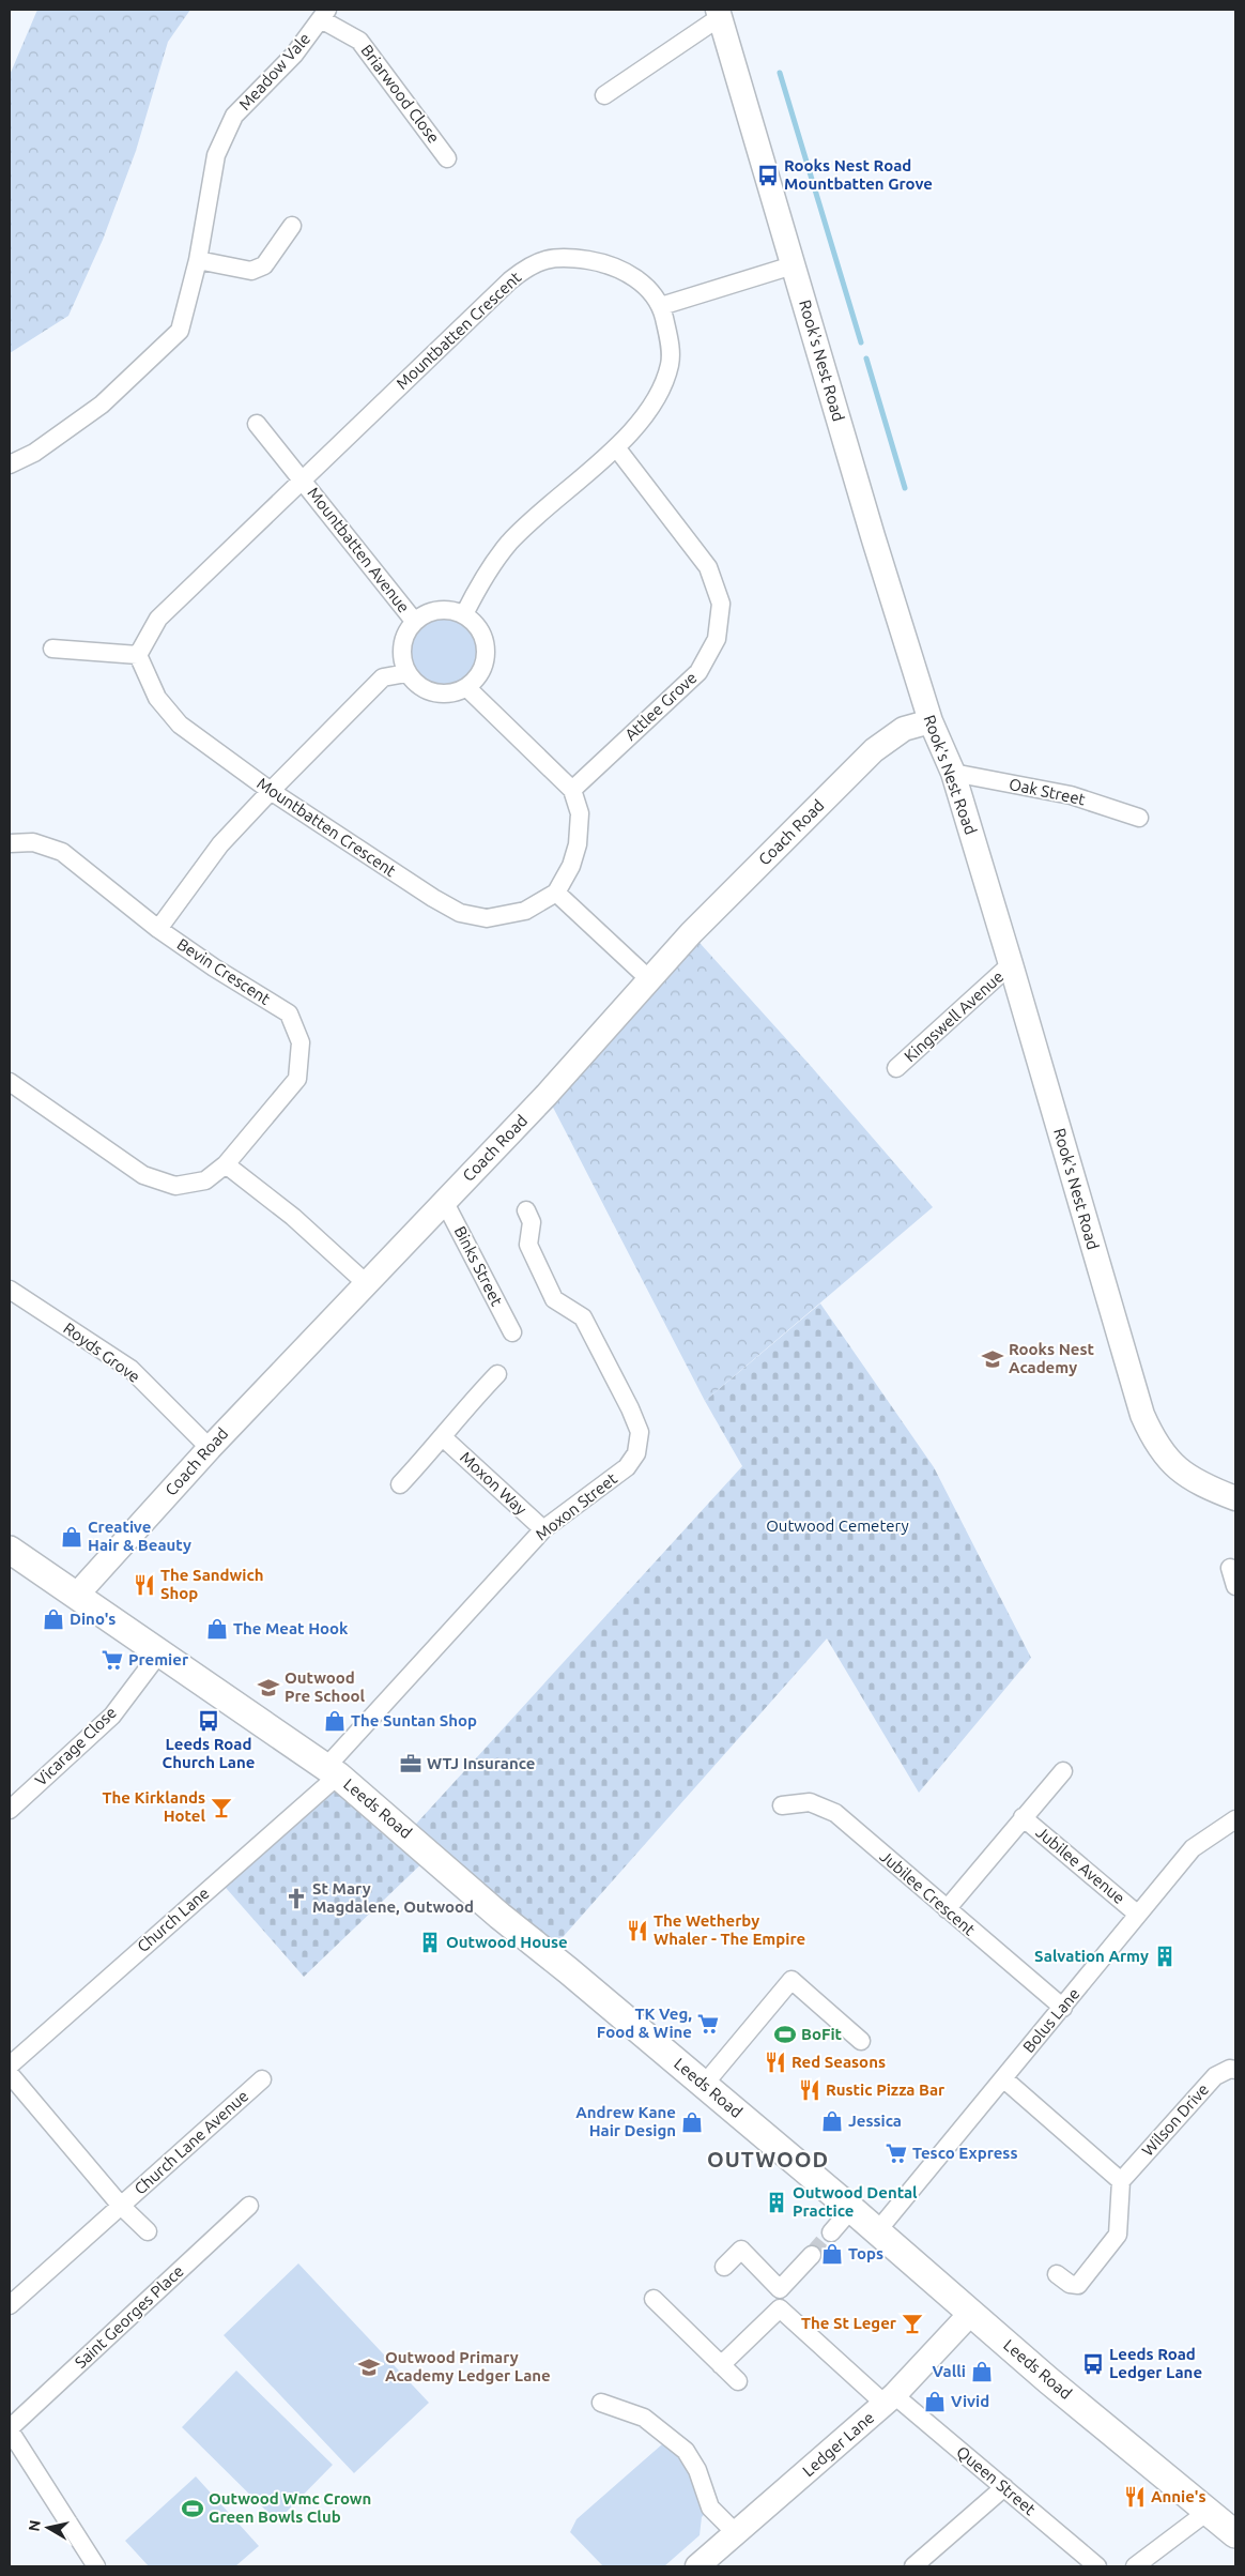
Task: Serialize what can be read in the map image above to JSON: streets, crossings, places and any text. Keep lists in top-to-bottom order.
{
  "streets": {
    "main road": ["Leeds Road"],
    "street": [
      "Meadow Vale",
      "Briarwood Close",
      "Mountbatten Crescent",
      "Rook's Nest Road",
      "Mountbatten Avenue",
      "Attlee Grove",
      "Oak Street",
      "Coach Road",
      "Bevin Crescent",
      "Kingswell Avenue",
      "Binks Street",
      "Royds Grove",
      "Moxon Way",
      "Moxon Street",
      "Vicarage Close",
      "Jubilee Avenue",
      "Jubilee Crescent",
      "Church Lane",
      "Bolus Lane",
      "Wilson Drive",
      "Church Lane Avenue",
      "Saint Georges Place",
      "Ledger Lane",
      "Queen Street"
    ]
  },
  "crossings": [
    ["Meadow Vale", "Briarwood Close"],
    ["Mountbatten Crescent", "Mountbatten Avenue"],
    ["Mountbatten Crescent", "Attlee Grove"],
    ["Rook's Nest Road", "Oak Street"],
    ["Rook's Nest Road", "Coach Road"],
    ["Rook's Nest Road", "Kingswell Avenue"],
    ["Coach Road", "Binks Street"],
    ["Coach Road", "Royds Grove"],
    ["Coach Road", "Leeds Road"],
    ["Moxon Way", "Moxon Street"],
    ["Moxon Street", "Leeds Road"],
    ["Moxon Street", "Church Lane"],
    ["Vicarage Close", "Leeds Road"],
    ["Leeds Road", "Church Lane"],
    ["Leeds Road", "Bolus Lane"],
    ["Leeds Road", "Ledger Lane"],
    ["Jubilee Avenue", "Jubilee Crescent"],
    ["Jubilee Avenue", "Bolus Lane"],
    ["Jubilee Crescent", "Bolus Lane"],
    ["Ledger Lane", "Queen Street"]
  ],
  "districts": ["OUTWOOD"],
  "parks": ["Outwood Cemetery"],
  "places": {
    "bus stop": ["Rooks Nest Road Mountbatten Grove", "Leeds Road Church Lane", "Leeds Road Ledger Lane"],
    "school or university": ["Rooks Nest Academy", "Outwood Pre School", "Outwood Primary Academy Ledger Lane"],
    "shop": [
      "Creative Hair & Beauty",
      "Dino's",
      "The Meat Hook",
      "The Suntan Shop",
      "Jessica",
      "Andrew Kane Hair Design",
      "Tops",
      "Valli",
      "Vivid"
    ],
    "restaurant": [
      "The Sandwich Shop",
      "The Wetherby Whaler - The Empire",
      "Red Seasons",
      "Rustic Pizza Bar",
      "Annie's"
    ],
    "supermarket": ["Premier", "TK Veg, Food & Wine", "Tesco Express"],
    "office": ["WTJ Insurance"],
    "bar": ["The Kirklands Hotel", "The St Leger"],
    "church": ["St Mary Magdalene, Outwood"],
    "building": ["Outwood House", "Salvation Army", "Outwood Dental Practice"],
    "sports": ["BoFit", "Outwood Wmc Crown Green Bowls Club"]
  },
  "north": "left"
}
